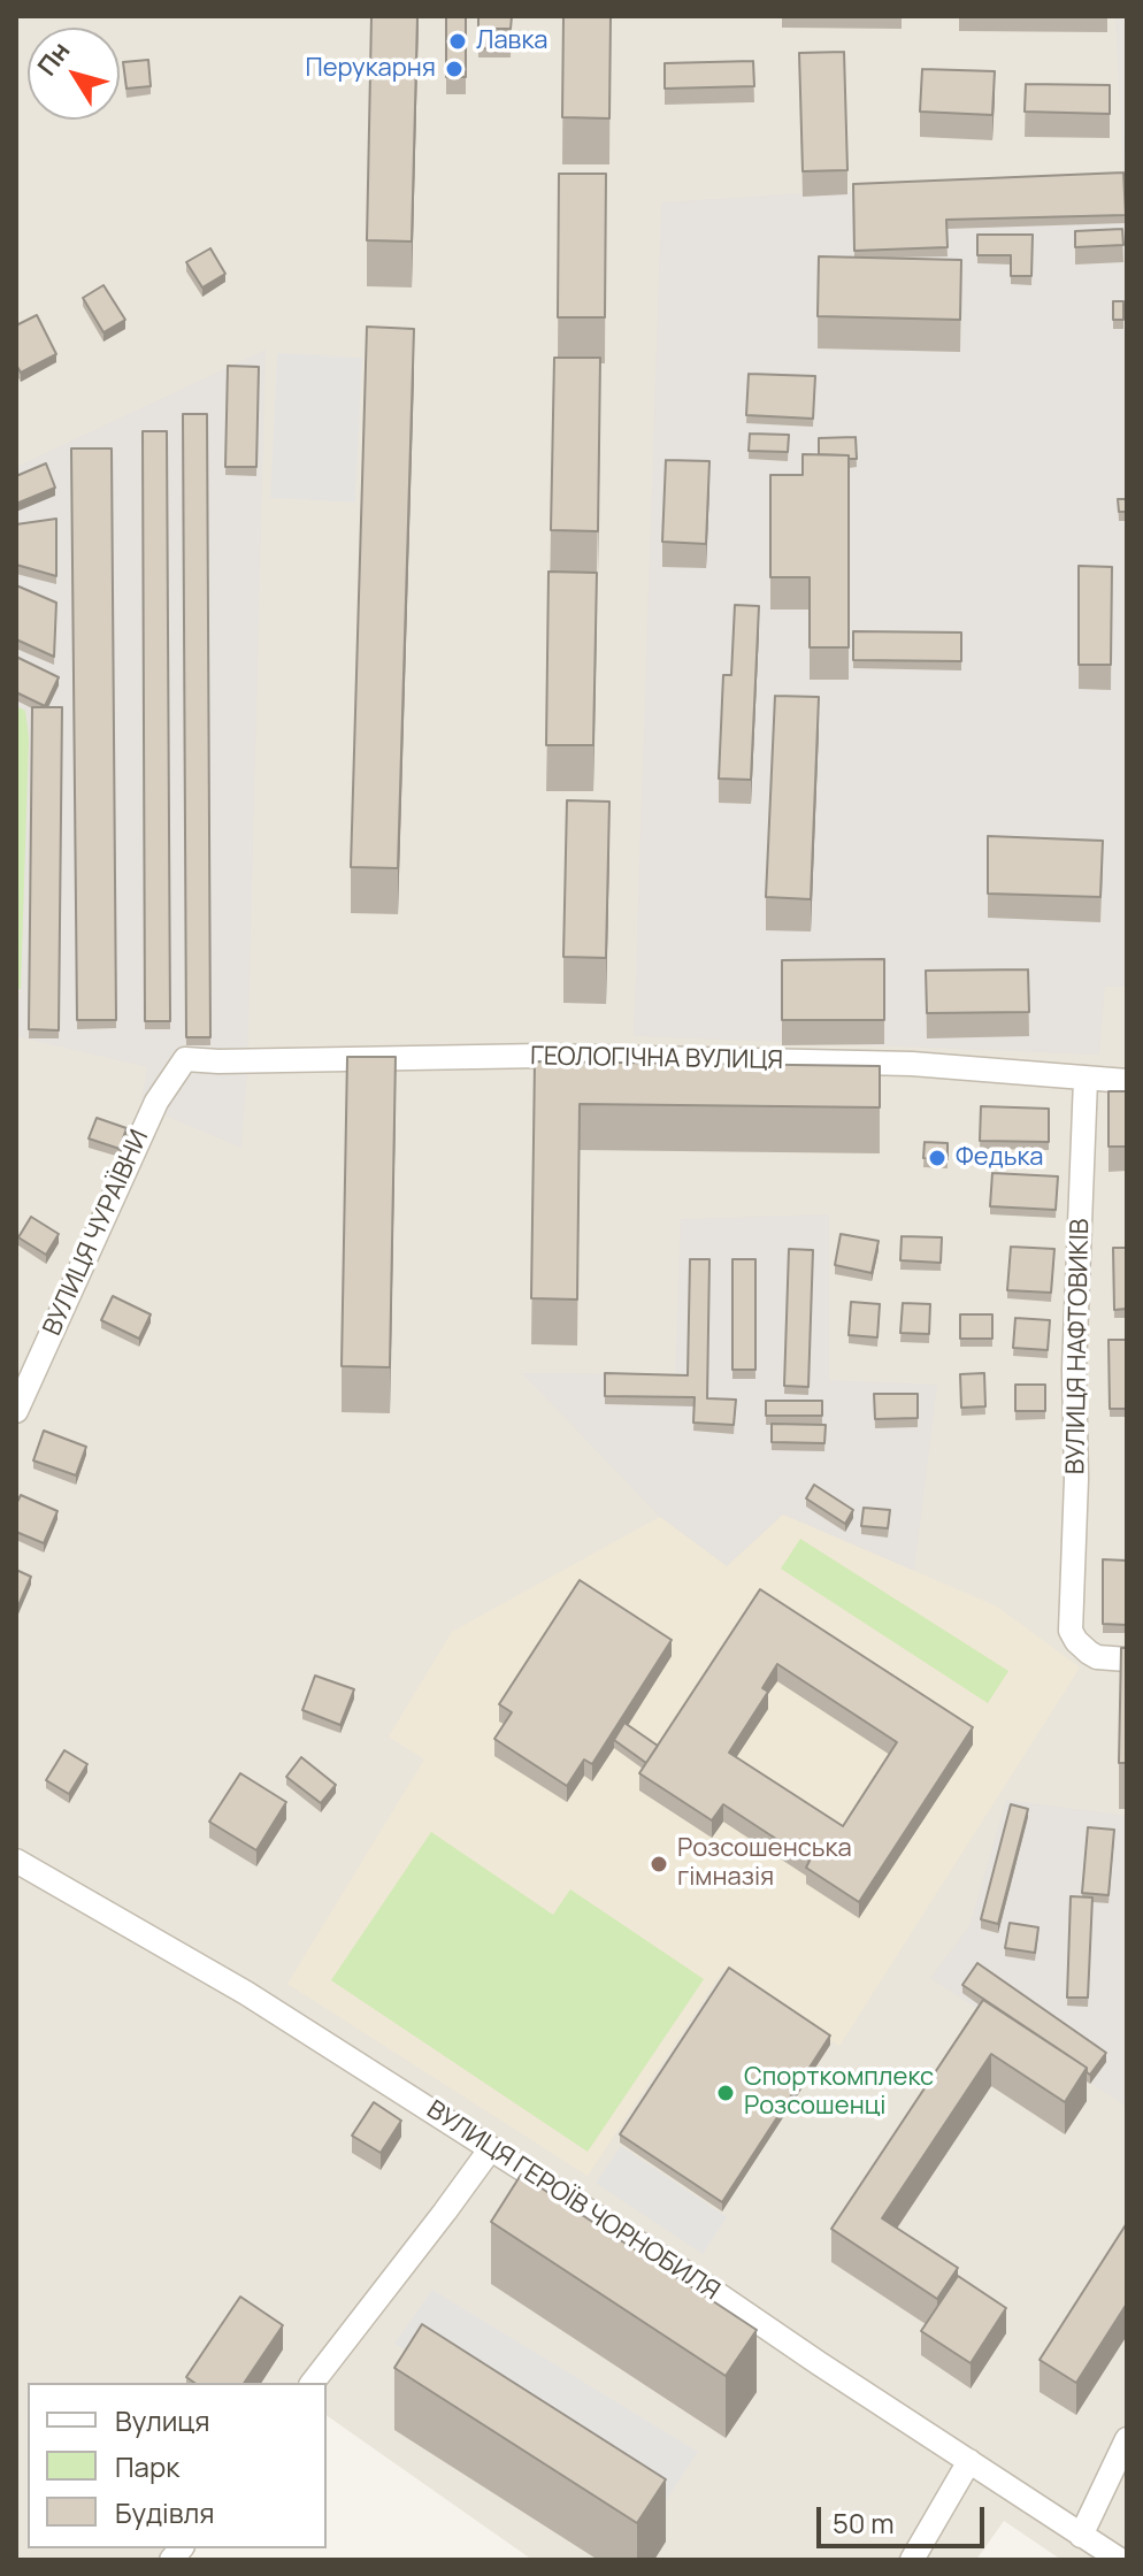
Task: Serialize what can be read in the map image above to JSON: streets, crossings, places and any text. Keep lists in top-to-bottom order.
{
  "streets": {
    "street": [
      "ГЕОЛОГІЧНА ВУЛИЦЯ",
      "ВУЛИЦЯ ЧУРАЇВНИ",
      "ВУЛИЦЯ НАФТОВИКІВ",
      "ВУЛИЦЯ ГЕРОЇВ ЧОРНОБИЛЯ"
    ]
  },
  "crossings": [
    ["ГЕОЛОГІЧНА ВУЛИЦЯ", "ВУЛИЦЯ ЧУРАЇВНИ"],
    ["ГЕОЛОГІЧНА ВУЛИЦЯ", "ВУЛИЦЯ НАФТОВИКІВ"]
  ],
  "places": [
    "Лавка",
    "Перукарня",
    "Федька",
    "Розсошенська гімназія",
    "Спорткомплекс Розсошенці"
  ],
  "legend": ["Вулиця", "Парк", "Будівля"],
  "scale_bar": "50 m",
  "north": "top left"
}
